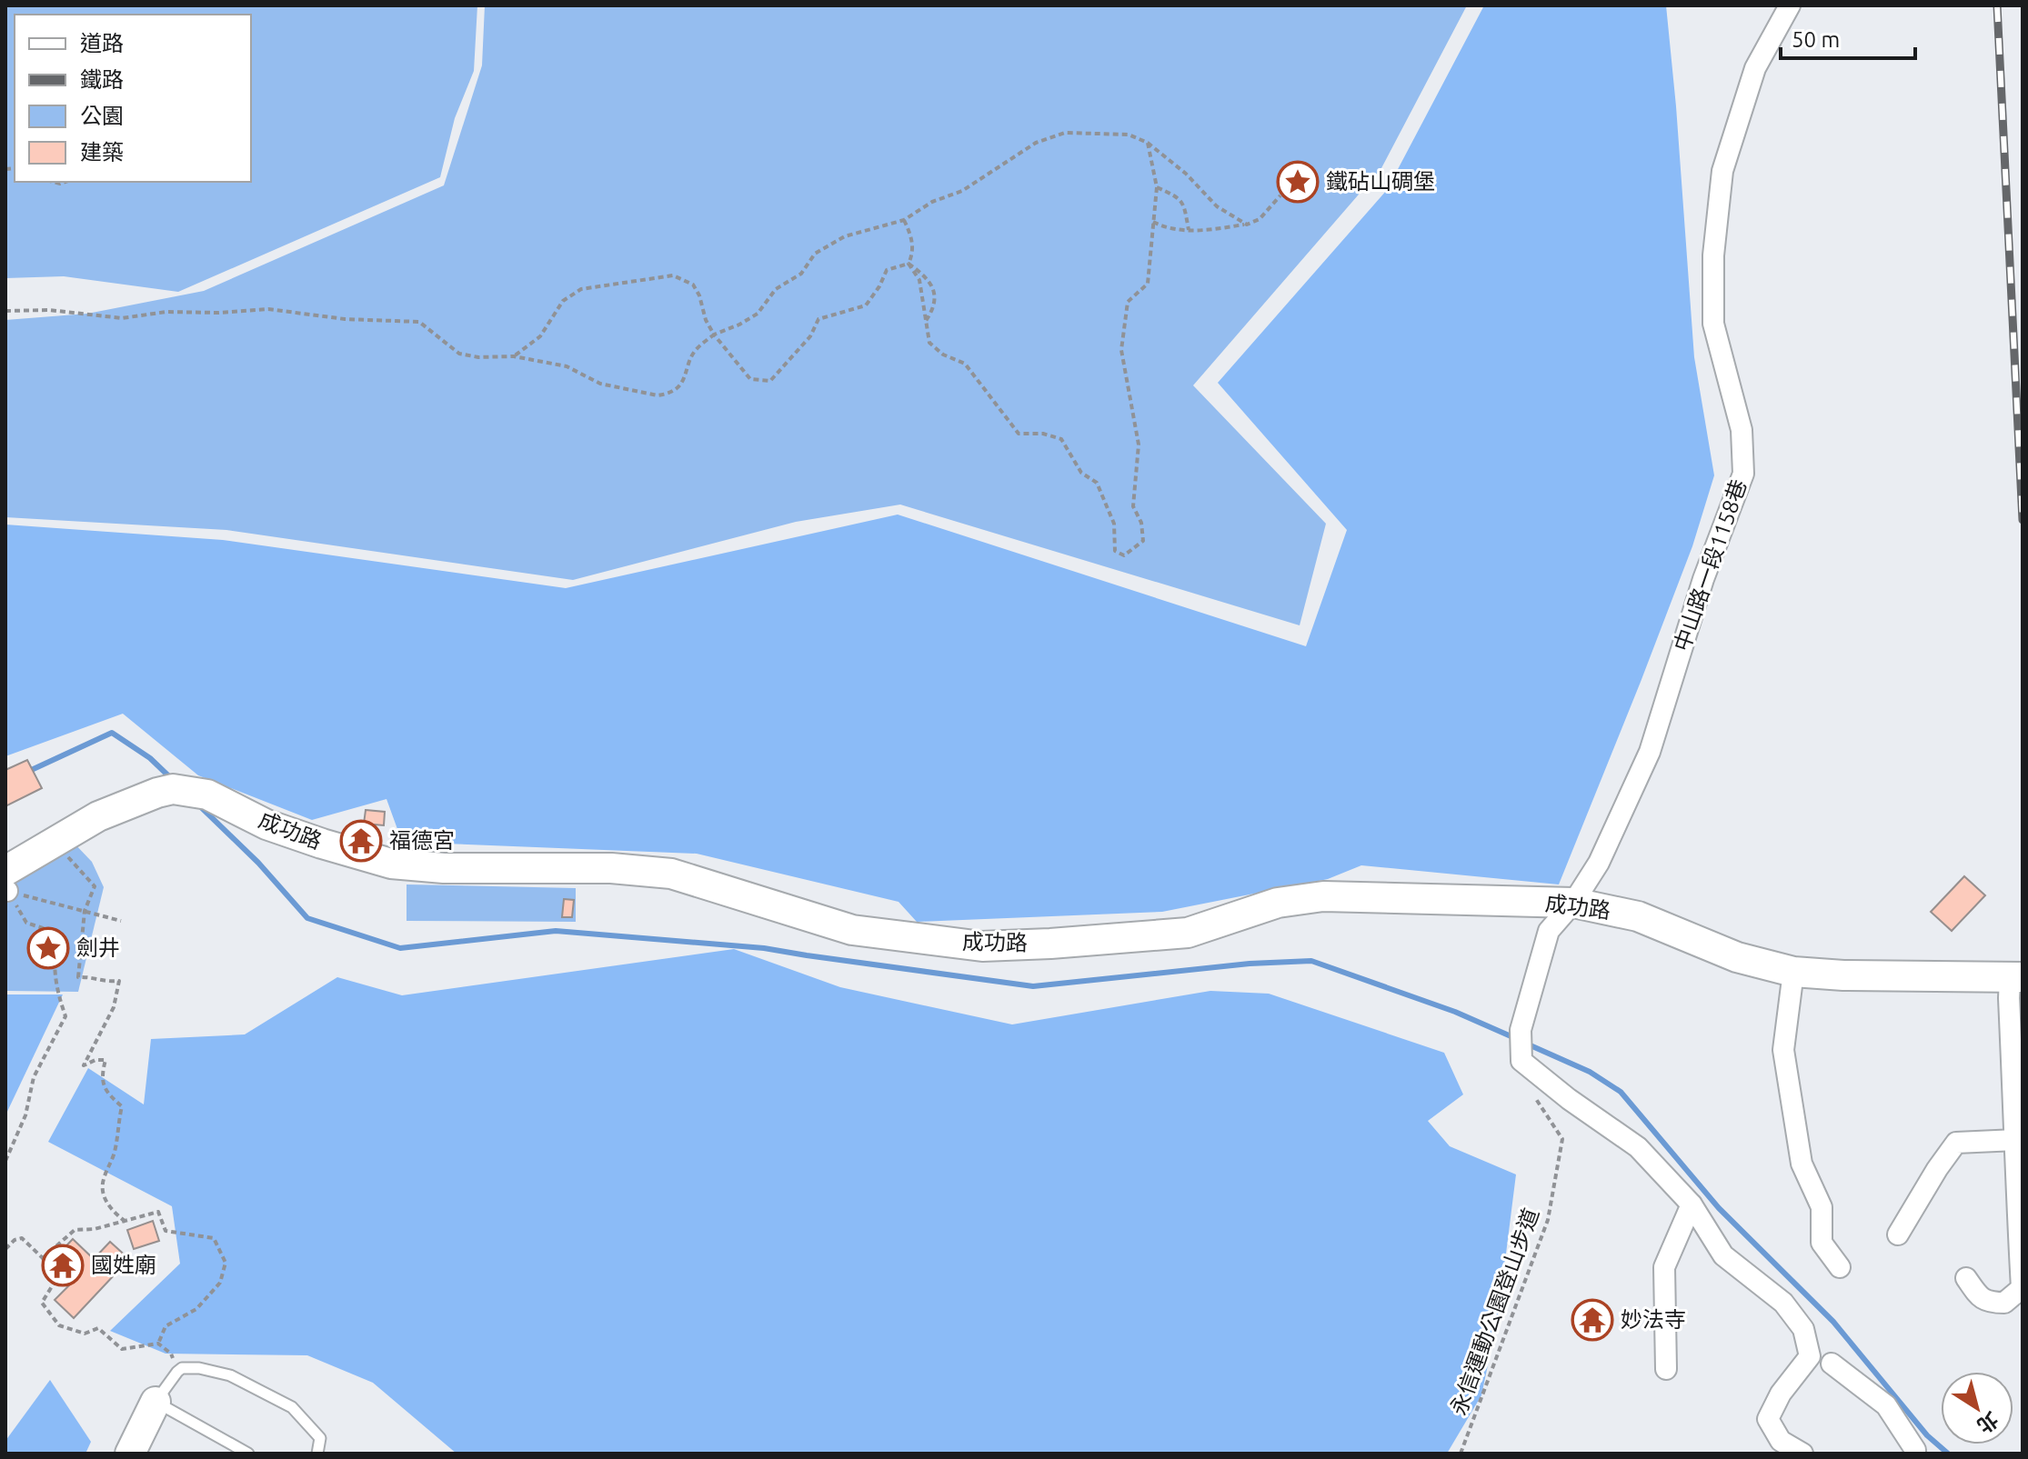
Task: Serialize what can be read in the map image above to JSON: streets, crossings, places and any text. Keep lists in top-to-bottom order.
{
  "streets": {
    "street": ["中山路一段1158巷", "成功路"],
    "path": ["永信運動公園登山步道"]
  },
  "crossings": [
    ["中山路一段1158巷", "成功路"]
  ],
  "places": {
    "place": ["鐵砧山碉堡", "劍井"],
    "temple": ["福德宮", "國姓廟", "妙法寺"]
  },
  "legend": [
    "道路",
    "鐵路",
    "公園",
    "建築"
  ],
  "scale_bar": "50 m",
  "north": "bottom right"
}
